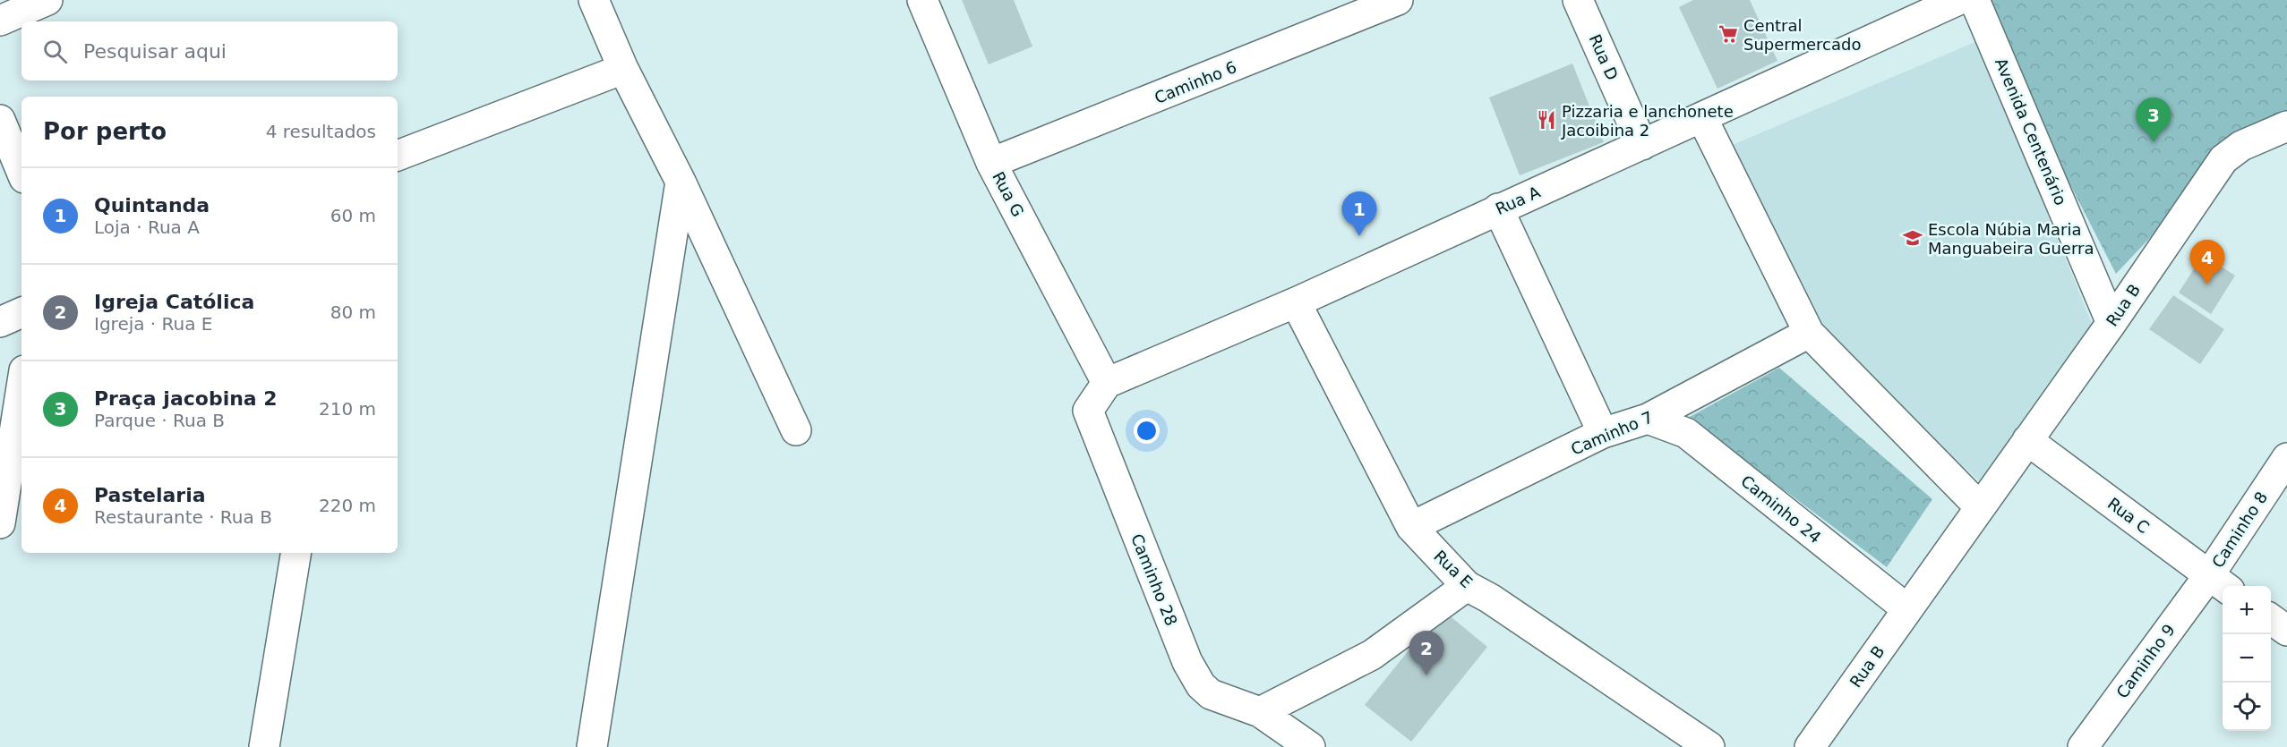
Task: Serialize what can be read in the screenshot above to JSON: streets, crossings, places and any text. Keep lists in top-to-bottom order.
{
  "streets": {
    "street": [
      "Rua D",
      "Caminho 6",
      "Avenida Centenário",
      "Rua G",
      "Rua A",
      "Rua B",
      "Caminho 7",
      "Caminho 24",
      "Rua C",
      "Caminho 8",
      "Rua E",
      "Caminho 28",
      "Caminho 9"
    ]
  },
  "crossings": [
    ["Rua D", "Rua A"],
    ["Caminho 6", "Rua G"],
    ["Avenida Centenário", "Rua B"],
    ["Rua G", "Rua A"],
    ["Rua G", "Caminho 28"],
    ["Rua A", "Rua E"],
    ["Rua A", "Caminho 28"],
    ["Rua B", "Caminho 24"],
    ["Rua B", "Rua C"],
    ["Caminho 7", "Caminho 24"],
    ["Caminho 7", "Rua E"],
    ["Rua C", "Caminho 8"],
    ["Rua C", "Caminho 9"],
    ["Caminho 8", "Caminho 9"]
  ],
  "places": {
    "supermarket": ["Central Supermercado"],
    "restaurant": ["Pizzaria e lanchonete Jacoibina 2"],
    "school or university": ["Escola Núbia Maria Manguabeira Guerra"]
  },
  "page": {
    "search": "Pesquisar aqui",
    "heading": ["Por perto", "4 resultados"],
    "pins": [
      "3",
      "1",
      "4",
      "2"
    ],
    "list": [
      {
        "mark": "1",
        "name": "Quintanda",
        "note": "Loja · Rua A",
        "value": "60 m"
      },
      {
        "mark": "2",
        "name": "Igreja Católica",
        "note": "Igreja · Rua E",
        "value": "80 m"
      },
      {
        "mark": "3",
        "name": "Praça jacobina 2",
        "note": "Parque · Rua B",
        "value": "210 m"
      },
      {
        "mark": "4",
        "name": "Pastelaria",
        "note": "Restaurante · Rua B",
        "value": "220 m"
      }
    ],
    "map_buttons": ["+", "−"]
  }
}
